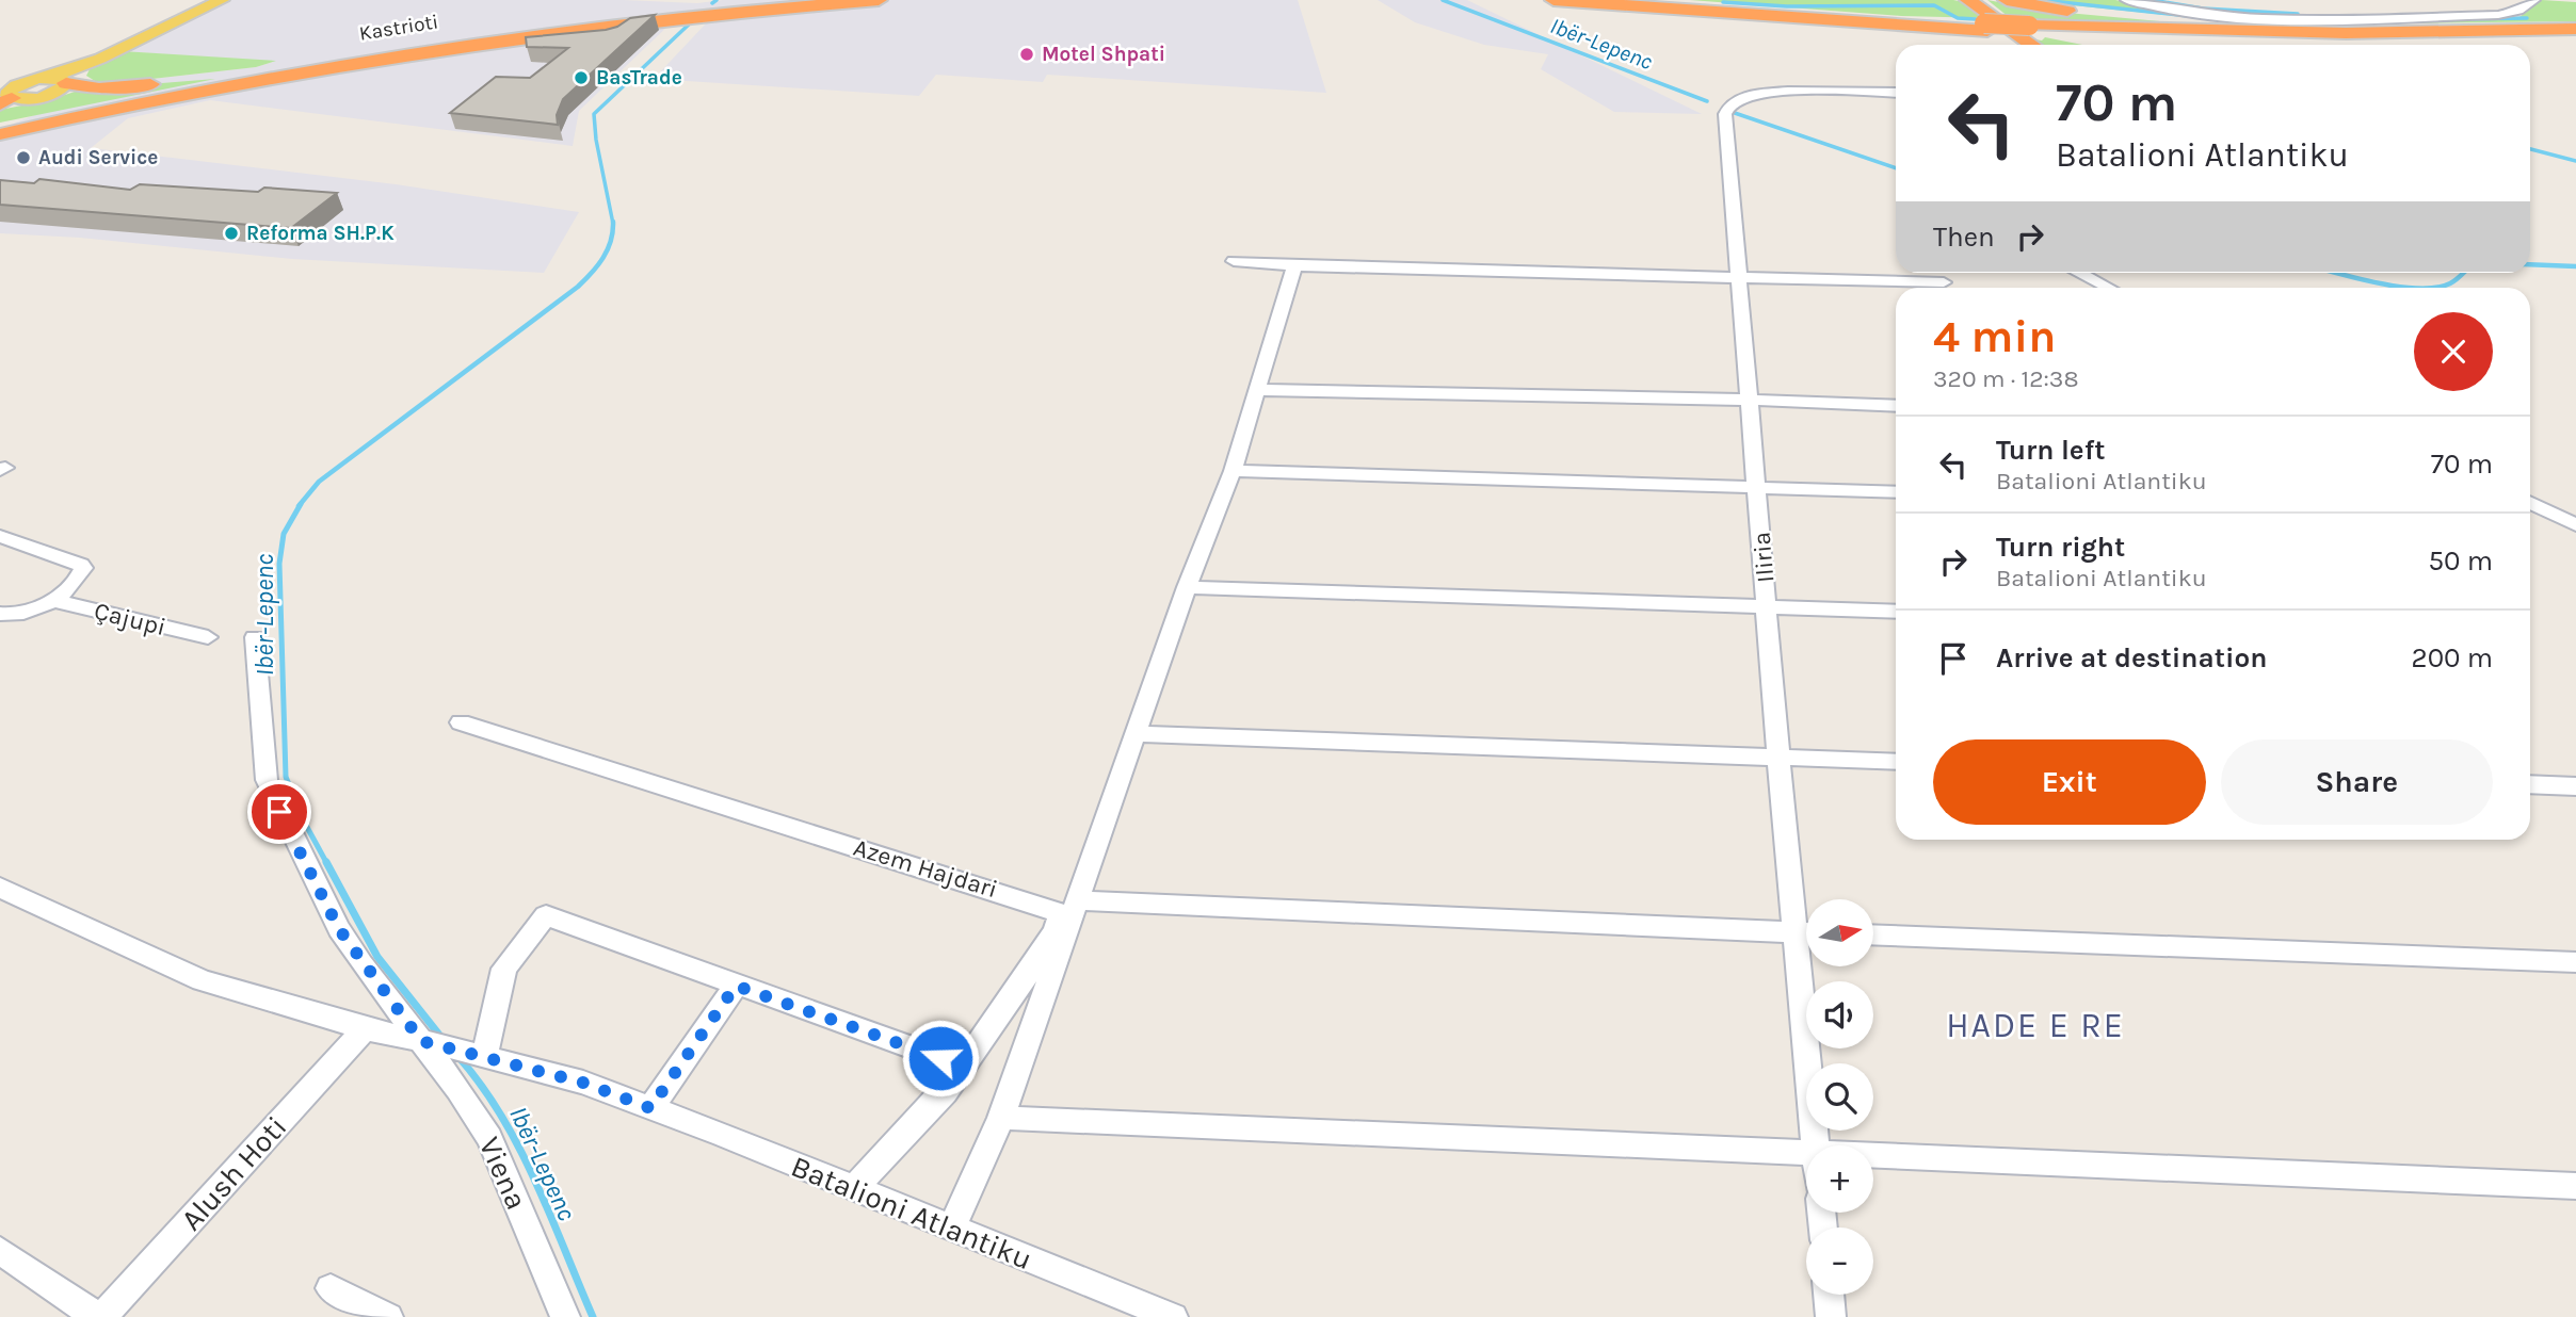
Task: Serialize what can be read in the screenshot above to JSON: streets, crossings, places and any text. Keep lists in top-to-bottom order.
{
  "streets": {
    "highway": ["Kastrioti"],
    "street": [
      "Iliria",
      "Çajupi",
      "Azem Hajdari",
      "Alush Hoti",
      "Viena",
      "Batalioni Atlantiku"
    ]
  },
  "crossings": [
    ["Azem Hajdari", "Batalioni Atlantiku"],
    ["Alush Hoti", "Batalioni Atlantiku"],
    ["Viena", "Batalioni Atlantiku"]
  ],
  "districts": ["HADE E RE"],
  "water": ["Ibër-Lepenc"],
  "places": [
    "Motel Shpati",
    "BasTrade",
    "Audi Service",
    "Reforma SH.P.K"
  ],
  "north": "right",
  "page": {
    "turn": ["70 m", "Batalioni Atlantiku"],
    "then": "Then",
    "heading": ["4 min", "320 m · 12:38"],
    "list": [
      {
        "name": "Turn left",
        "note": "Batalioni Atlantiku",
        "value": "70 m"
      },
      {
        "name": "Turn right",
        "note": "Batalioni Atlantiku",
        "value": "50 m"
      },
      {
        "name": "Arrive at destination",
        "value": "200 m"
      }
    ],
    "buttons": ["Exit", "Share"],
    "map_buttons": ["+", "−"]
  }
}
